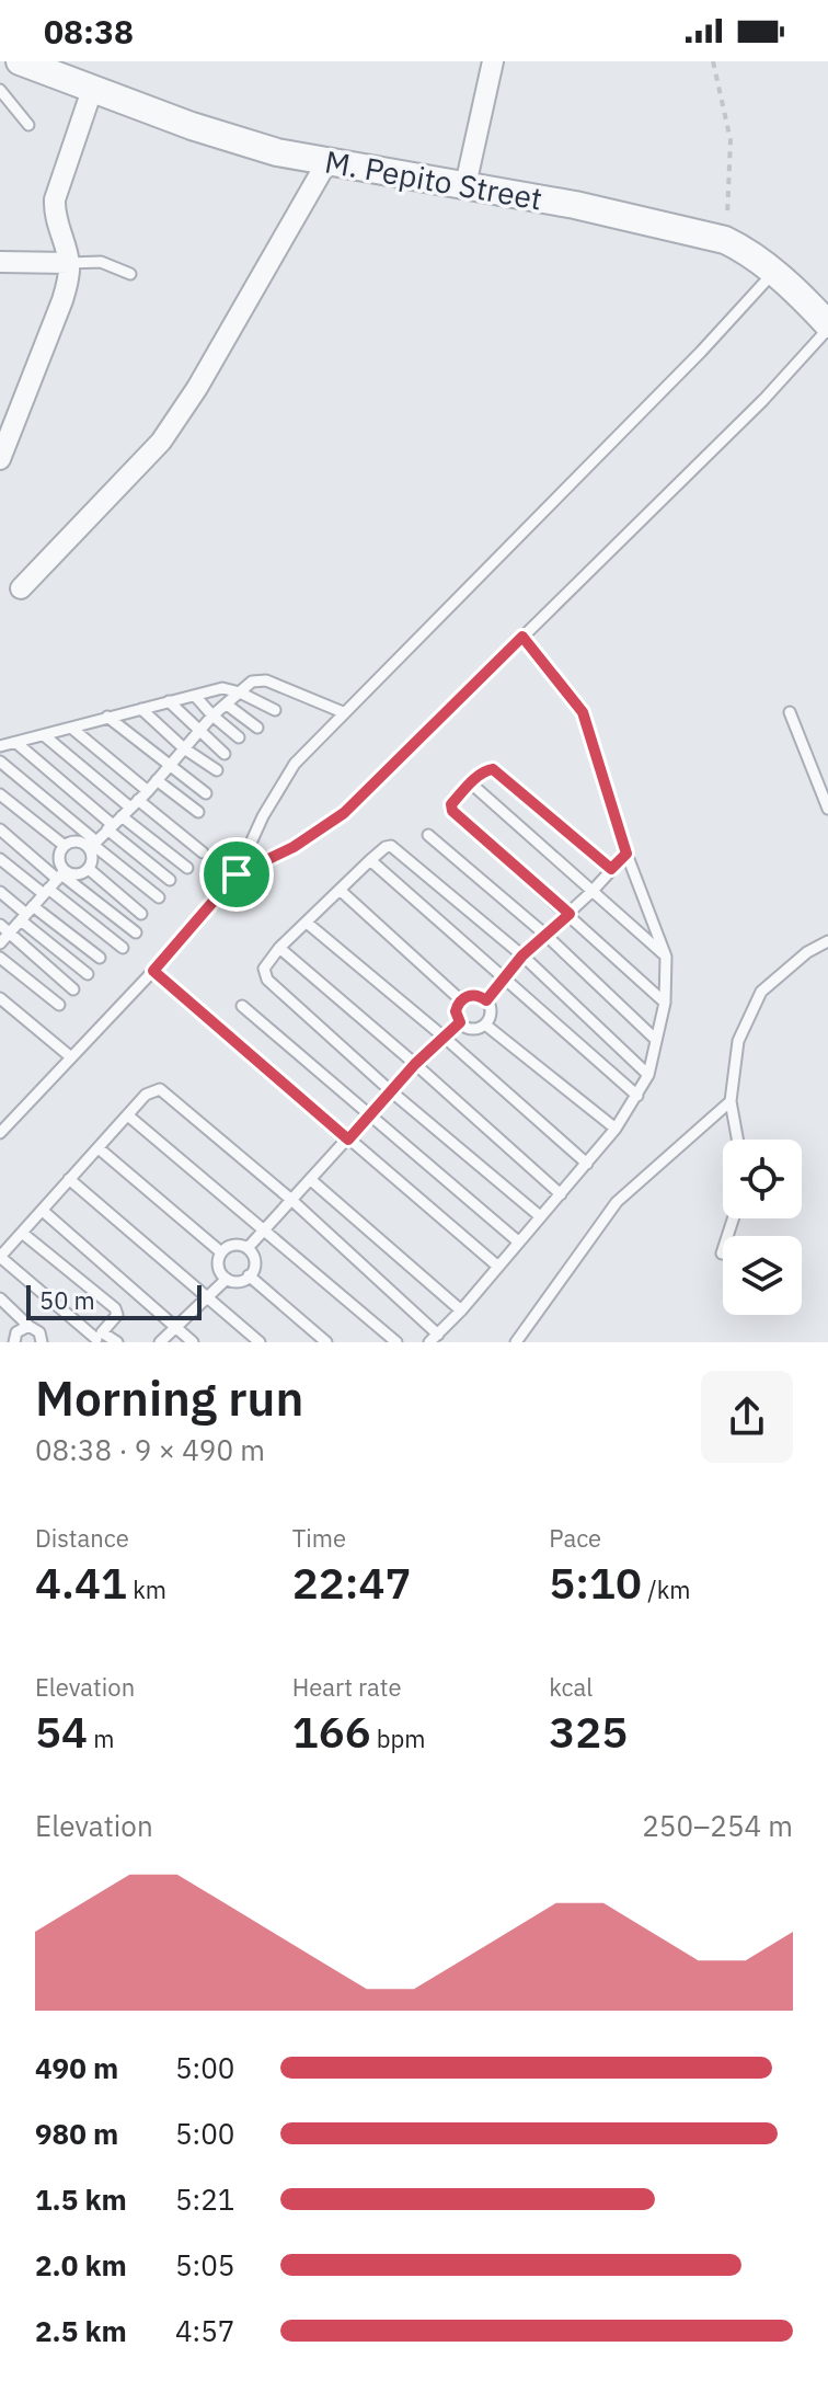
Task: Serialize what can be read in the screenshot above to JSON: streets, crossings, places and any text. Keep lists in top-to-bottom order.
{
  "streets": {
    "street": ["M. Pepito Street"]
  },
  "scale_bar": "50 m",
  "page": {
    "status": "08:38",
    "scale": "50 m",
    "heading": ["Morning run", "08:38 · 9 × 490 m"],
    "stats": [
      ["Distance", "4.41 km"],
      ["Time", "22:47"],
      ["Pace", "5:10 /km"],
      ["Elevation", "54 m"],
      ["Heart rate", "166 bpm"],
      ["kcal", "325"]
    ],
    "chart": ["Elevation", "250–254 m"],
    "list": [
      {
        "name": "490 m",
        "note": "5:00"
      },
      {
        "name": "980 m",
        "note": "5:00"
      },
      {
        "name": "1.5 km",
        "note": "5:21"
      },
      {
        "name": "2.0 km",
        "note": "5:05"
      },
      {
        "name": "2.5 km",
        "note": "4:57"
      }
    ]
  }
}
